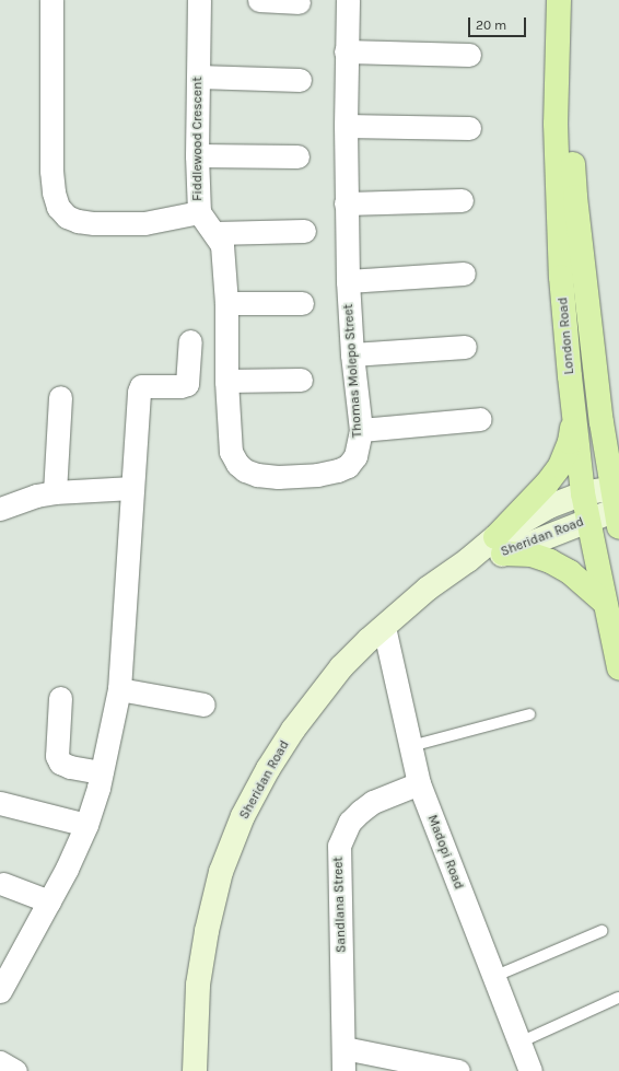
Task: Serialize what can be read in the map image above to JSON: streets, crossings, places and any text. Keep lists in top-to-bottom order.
{
  "streets": {
    "main road": ["London Road"],
    "street": [
      "Fiddlewood Crescent",
      "Thomas Molepo Street",
      "Sheridan Road",
      "Madopi Road",
      "Sandlana Street"
    ]
  },
  "crossings": [
    ["Fiddlewood Crescent", "Thomas Molepo Street"],
    ["London Road", "Sheridan Road"],
    ["Sheridan Road", "Madopi Road"],
    ["Madopi Road", "Sandlana Street"]
  ],
  "scale_bar": "20 m"
}
